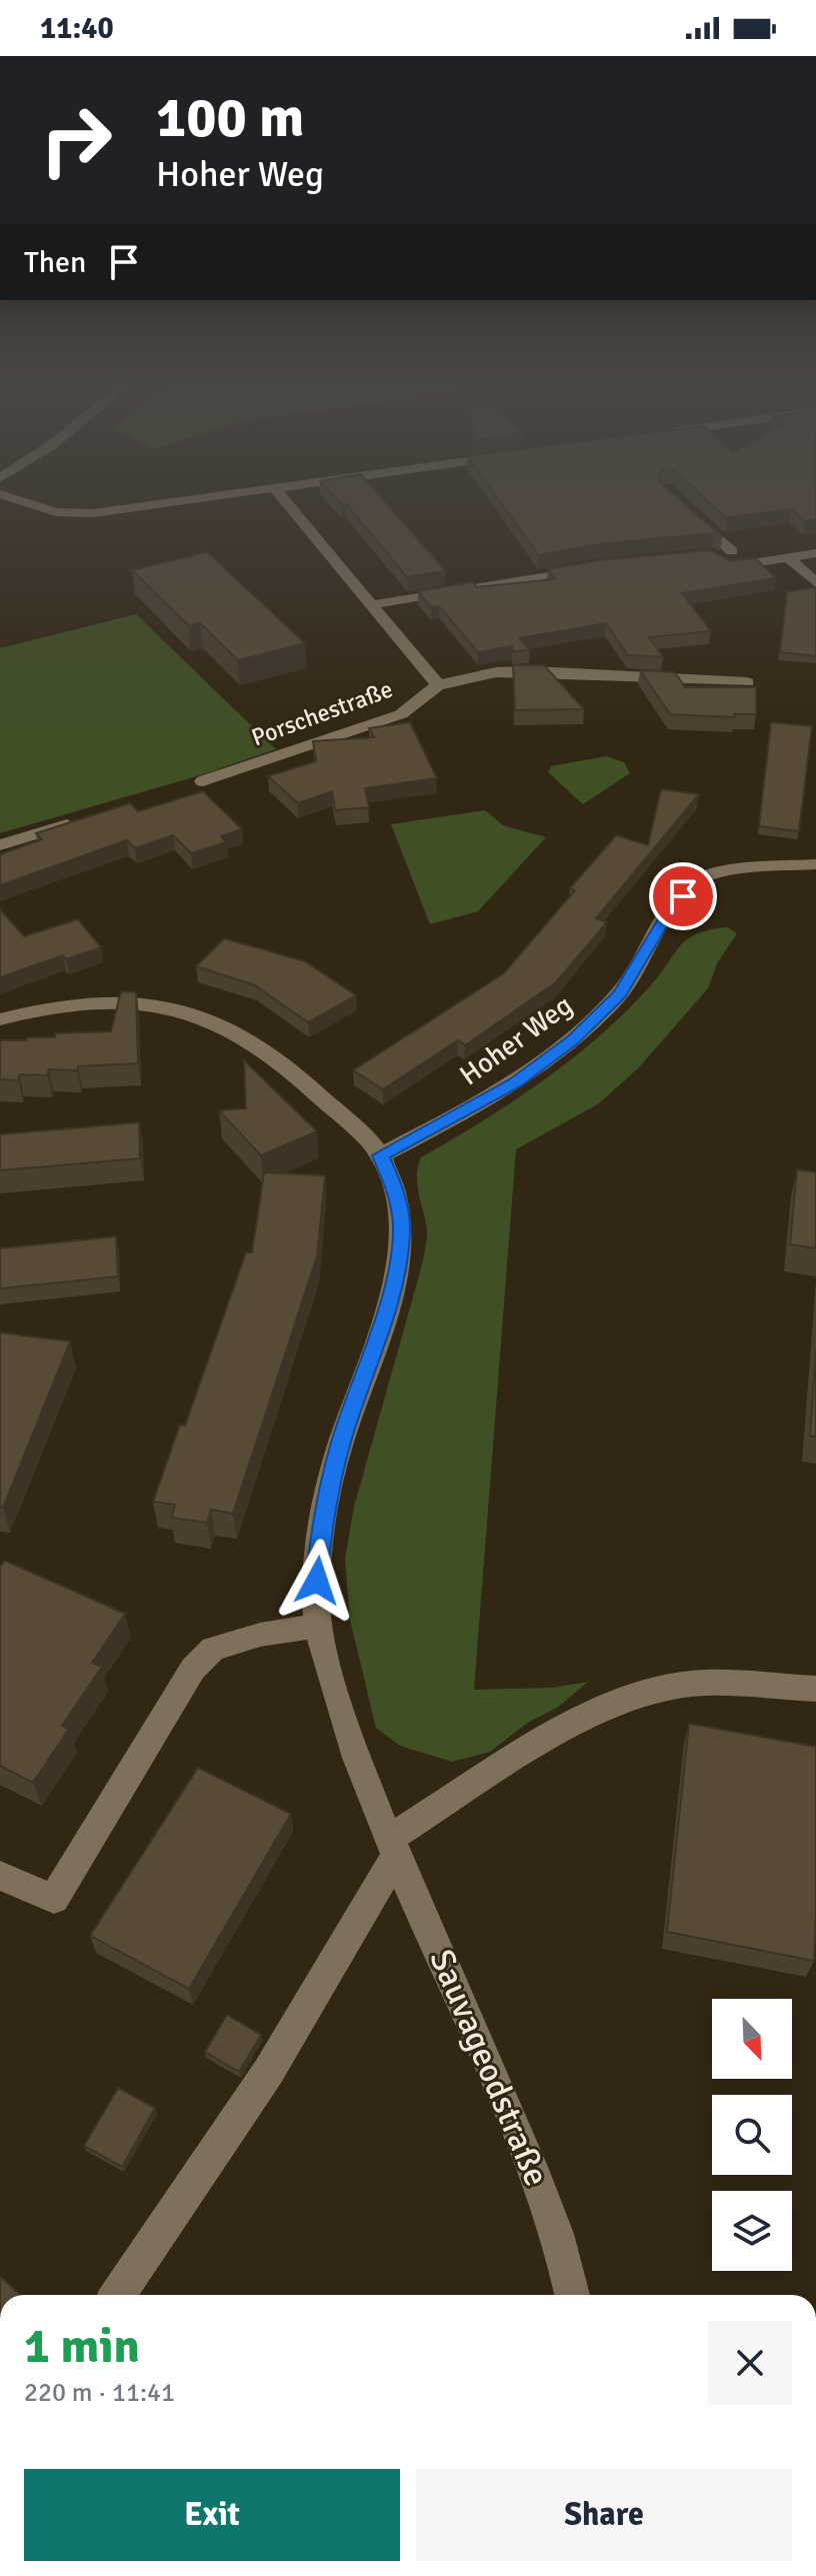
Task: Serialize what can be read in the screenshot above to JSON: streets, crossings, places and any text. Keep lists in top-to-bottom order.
{
  "streets": {
    "street": ["Porschestraße", "Hoher Weg", "Sauvageodstraße"]
  },
  "crossings": [
    ["Hoher Weg", "Sauvageodstraße"]
  ],
  "north": "bottom right",
  "page": {
    "status": "11:40",
    "turn": ["100 m", "Hoher Weg"],
    "then": "Then",
    "heading": ["1 min", "220 m · 11:41"],
    "buttons": ["Exit", "Share"]
  }
}
